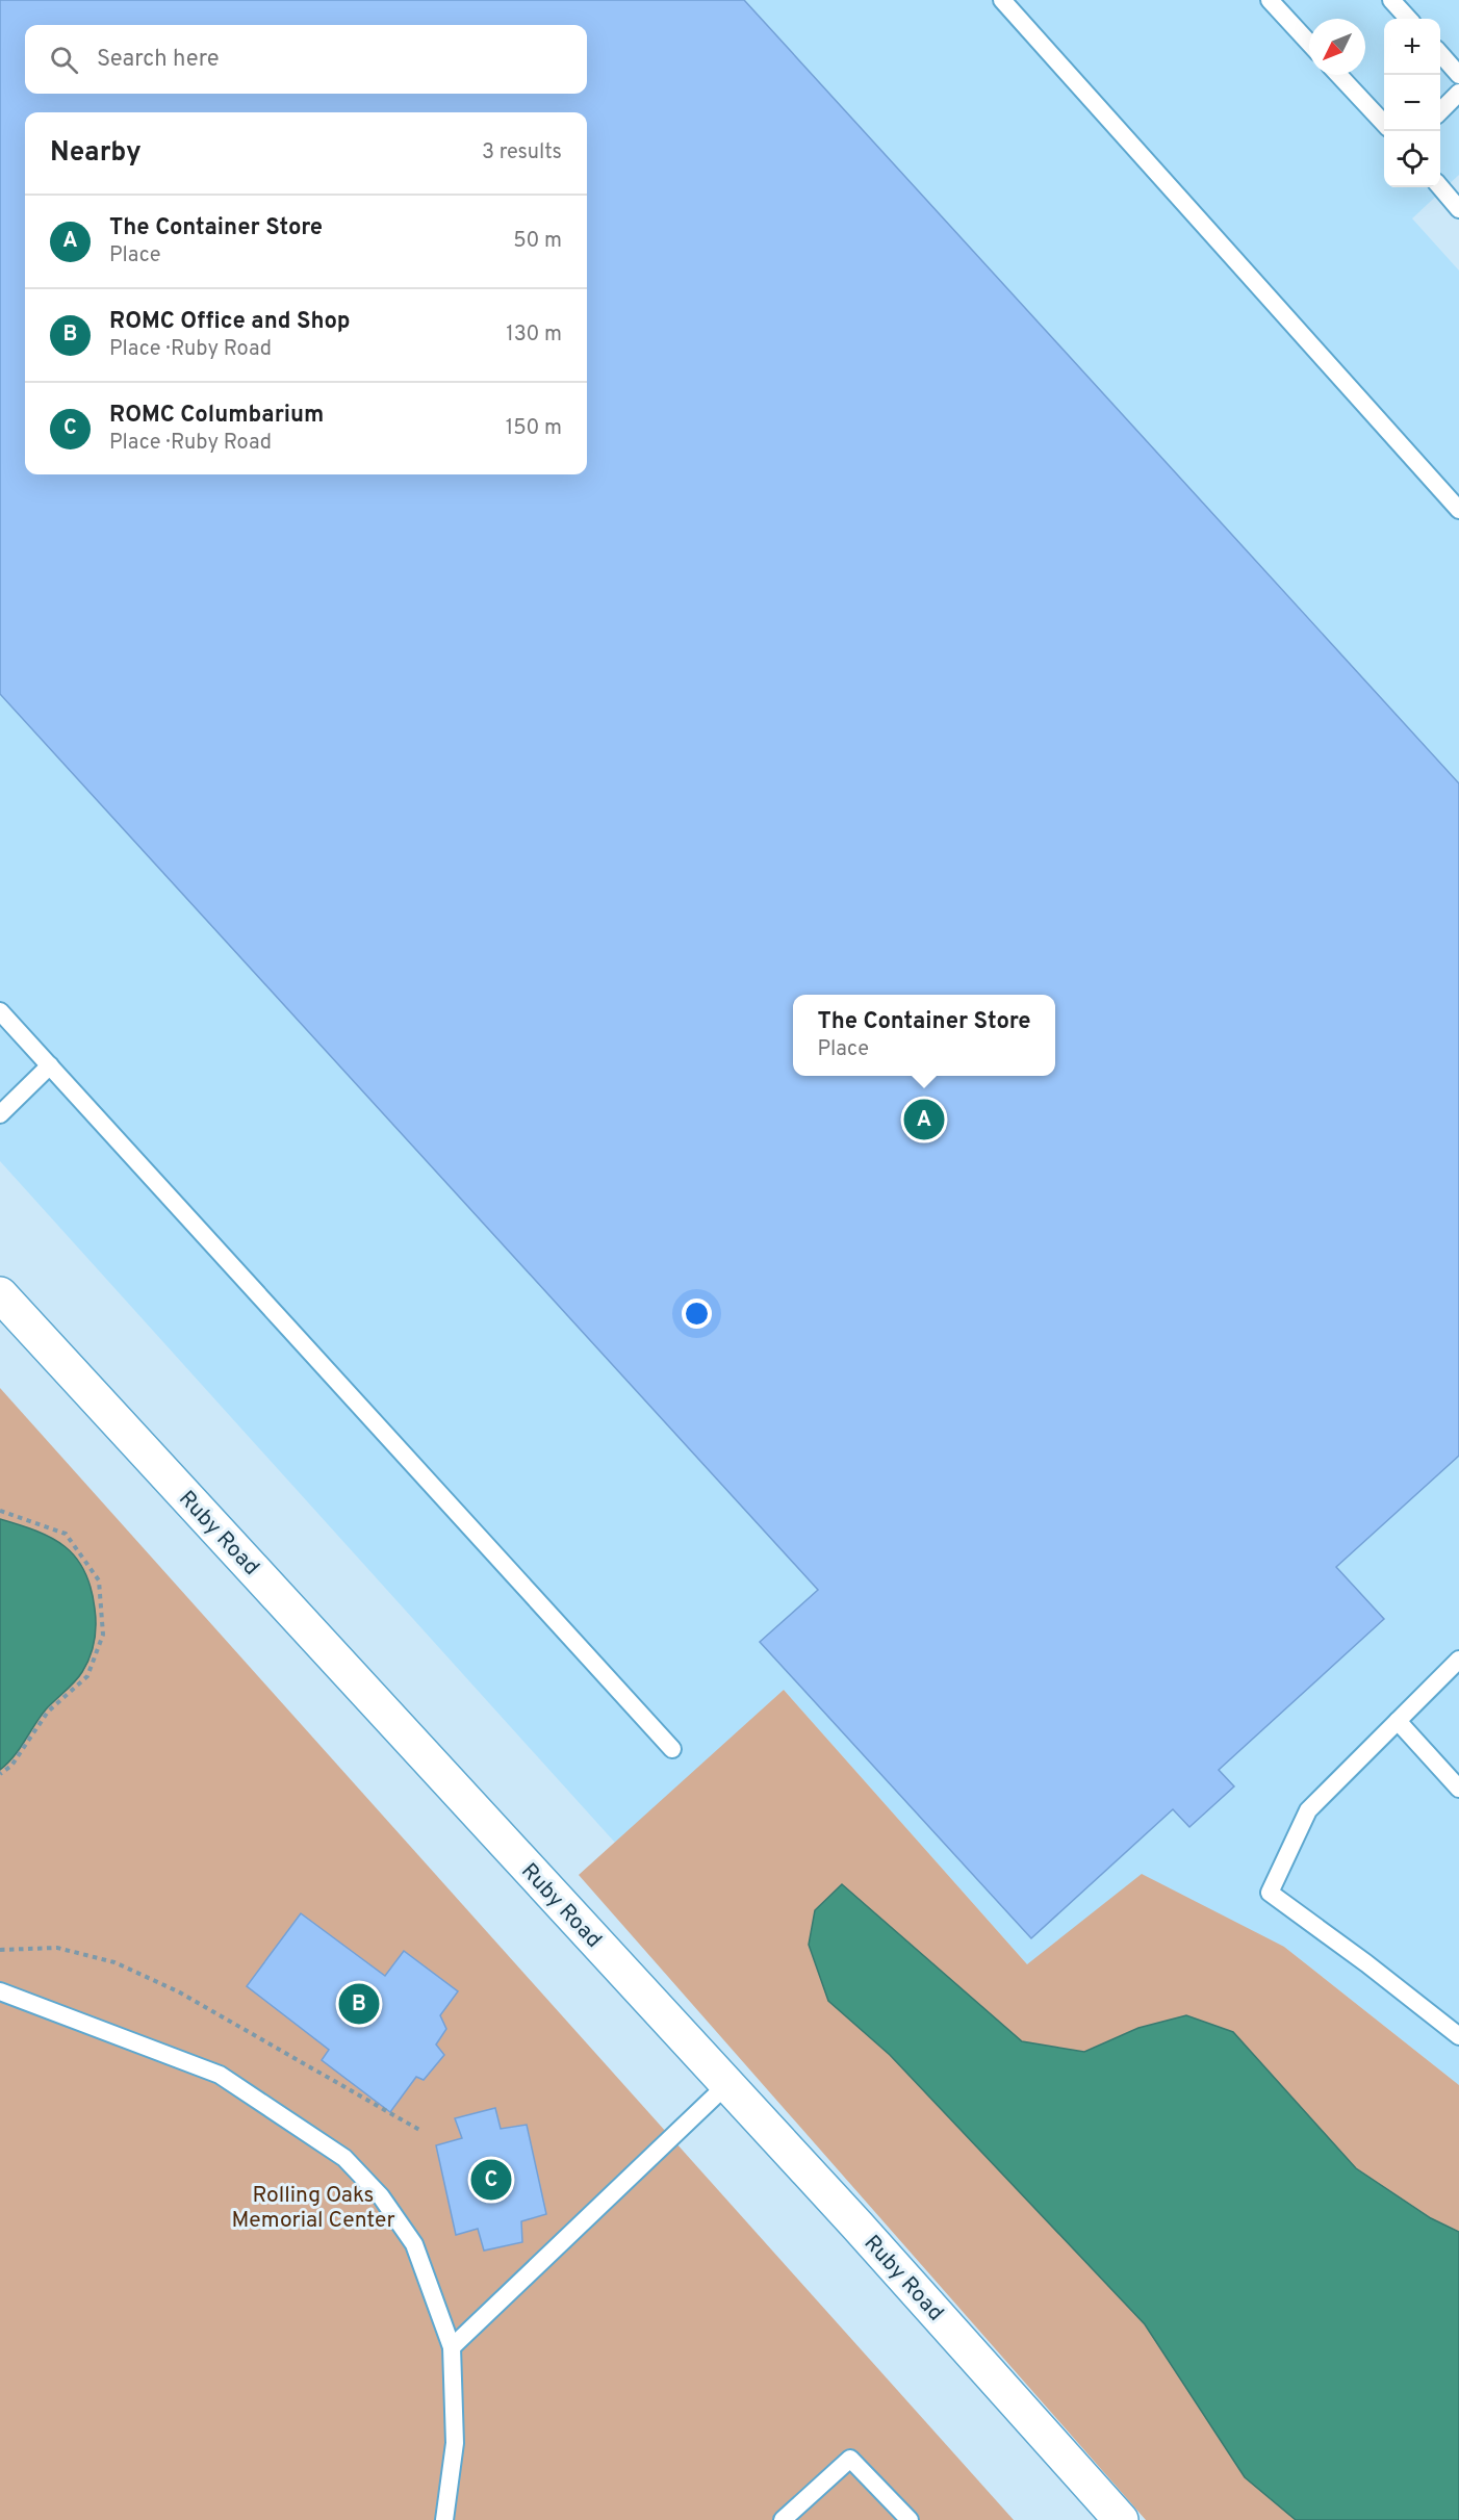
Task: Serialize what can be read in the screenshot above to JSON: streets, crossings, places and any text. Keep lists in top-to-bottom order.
{
  "streets": {
    "street": ["Ruby Road"]
  },
  "parks": ["Rolling Oaks Memorial Center"],
  "north": "bottom left",
  "page": {
    "map_buttons": ["+", "−"],
    "search": "Search here",
    "heading": ["Nearby", "3 results"],
    "list": [
      {
        "mark": "A",
        "name": "The Container Store",
        "note": "Place",
        "value": "50 m"
      },
      {
        "mark": "B",
        "name": "ROMC Office and Shop",
        "note": "Place · Ruby Road",
        "value": "130 m"
      },
      {
        "mark": "C",
        "name": "ROMC Columbarium",
        "note": "Place · Ruby Road",
        "value": "150 m"
      }
    ],
    "popup": ["The Container Store", "Place"],
    "pins": ["A", "B", "C"]
  }
}
